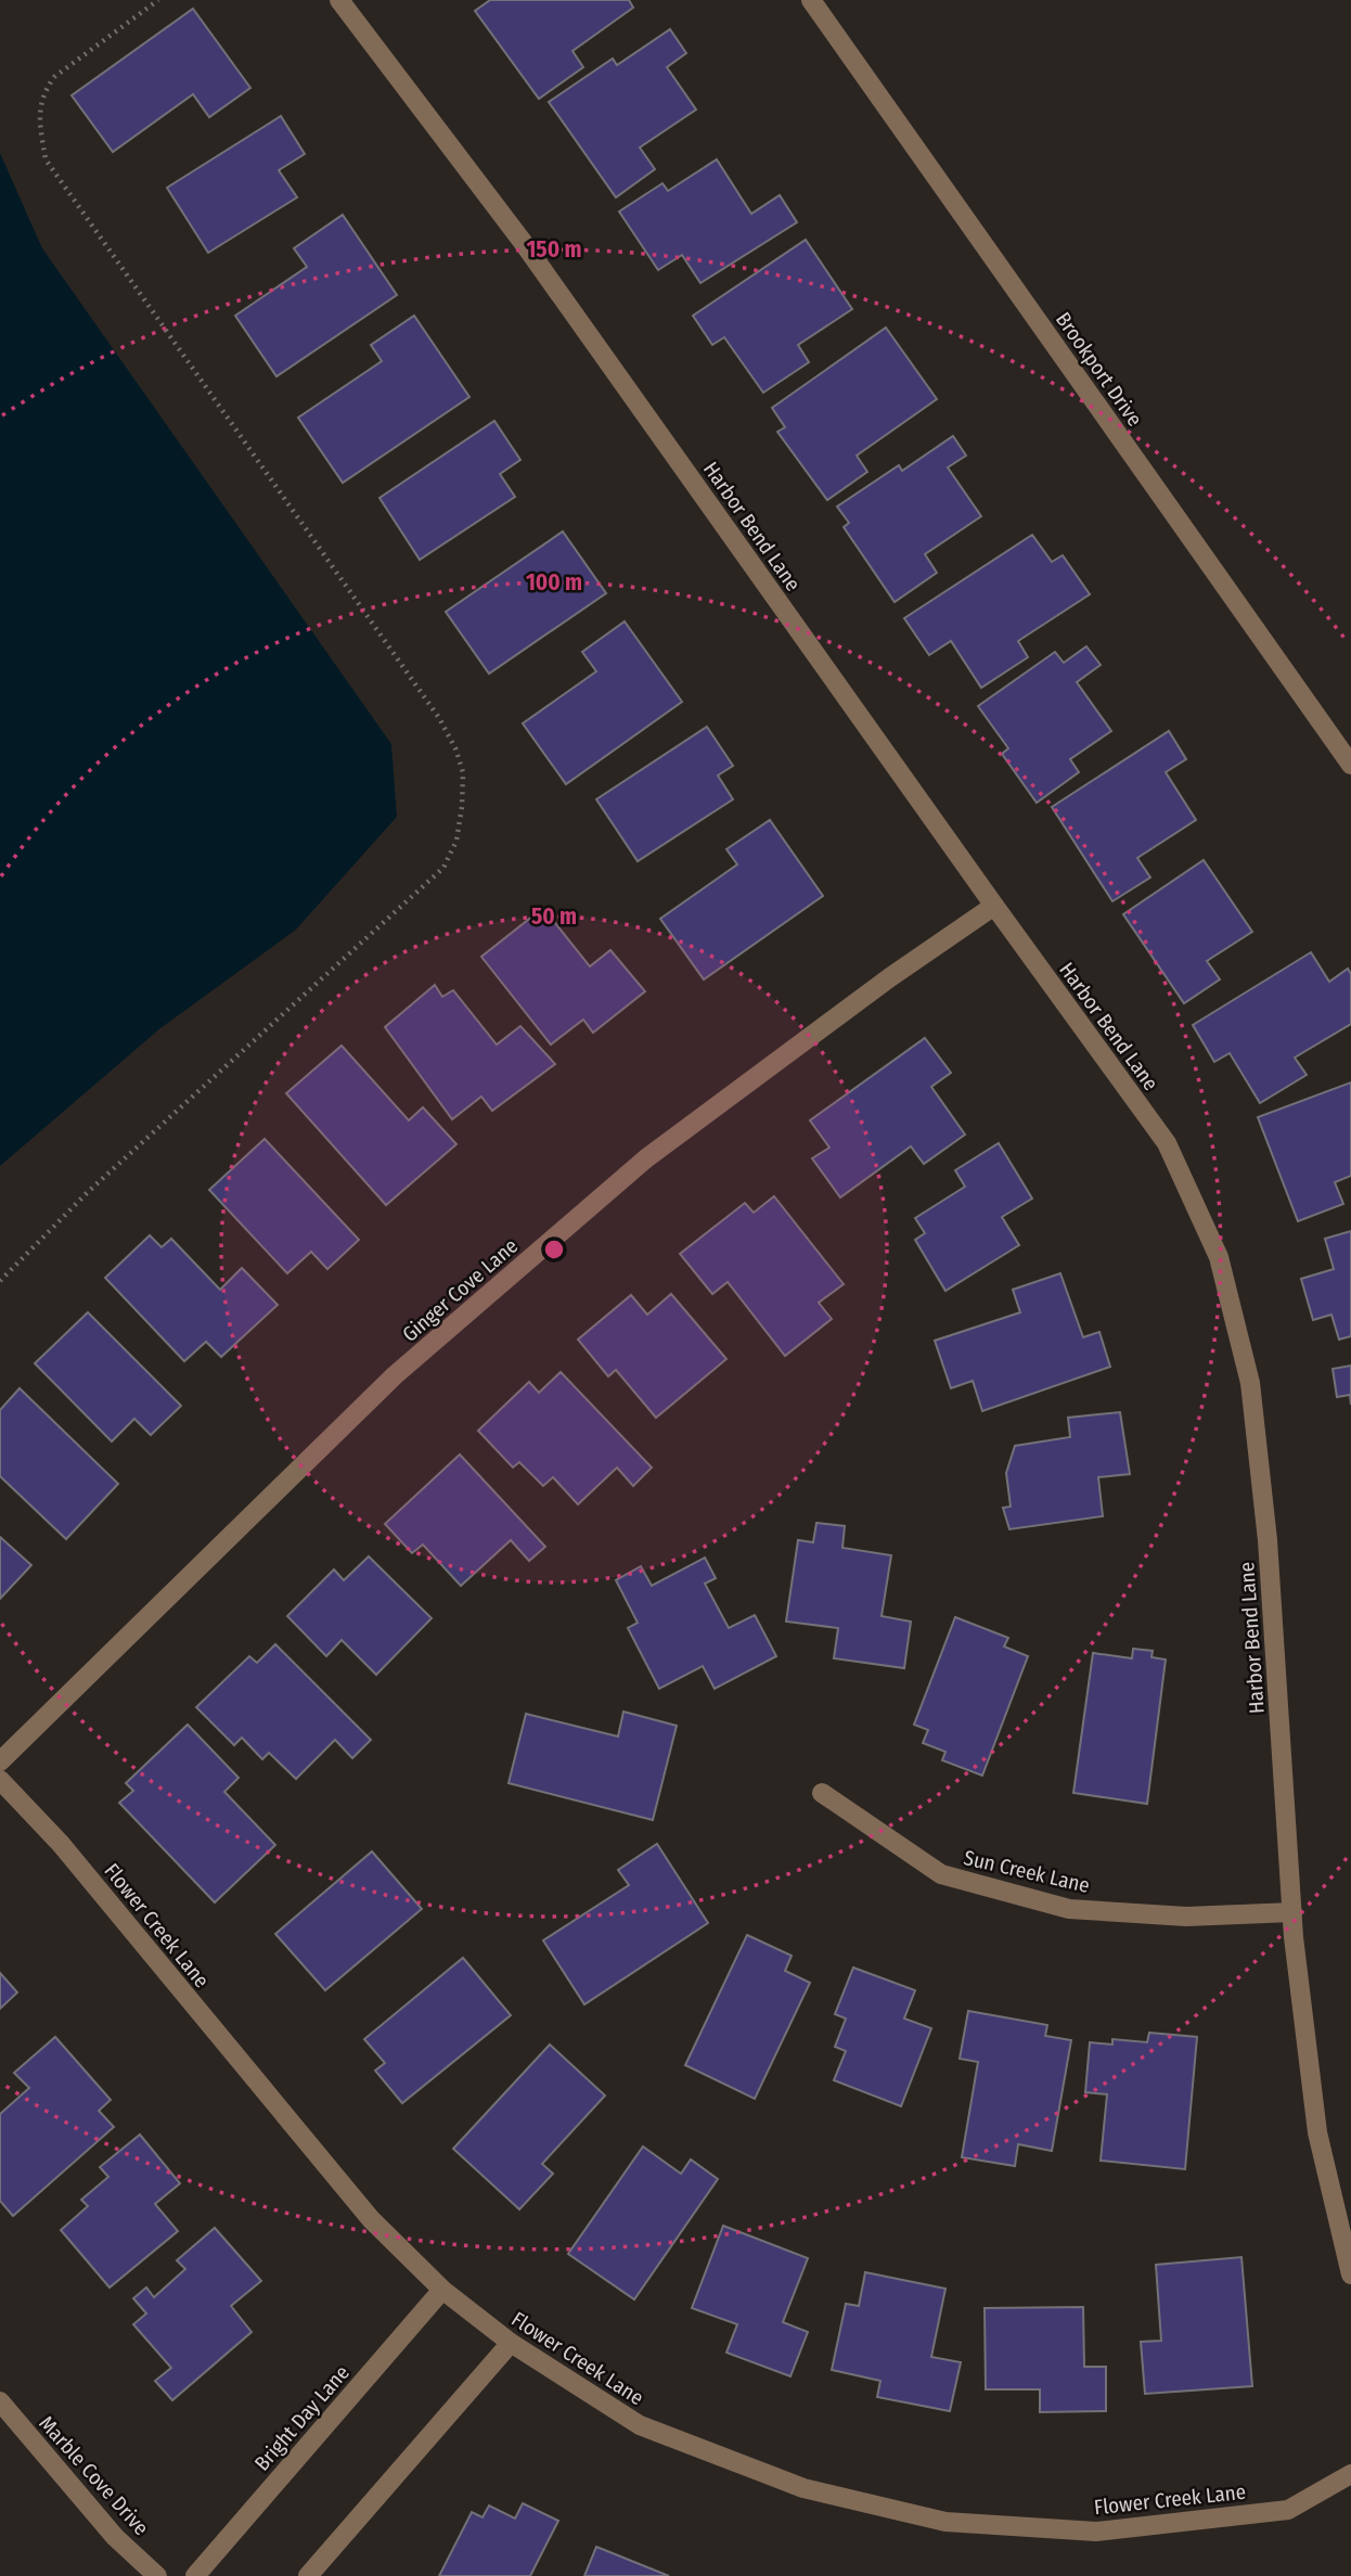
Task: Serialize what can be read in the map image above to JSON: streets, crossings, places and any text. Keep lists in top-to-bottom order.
{
  "streets": {
    "street": [
      "Brookport Drive",
      "Harbor Bend Lane",
      "Ginger Cove Lane",
      "Sun Creek Lane",
      "Flower Creek Lane",
      "Bright Day Lane",
      "Marble Cove Drive"
    ]
  },
  "crossings": [
    ["Harbor Bend Lane", "Ginger Cove Lane"],
    ["Harbor Bend Lane", "Sun Creek Lane"],
    ["Flower Creek Lane", "Bright Day Lane"]
  ],
  "rings": ["150 m", "100 m", "50 m"]
}
